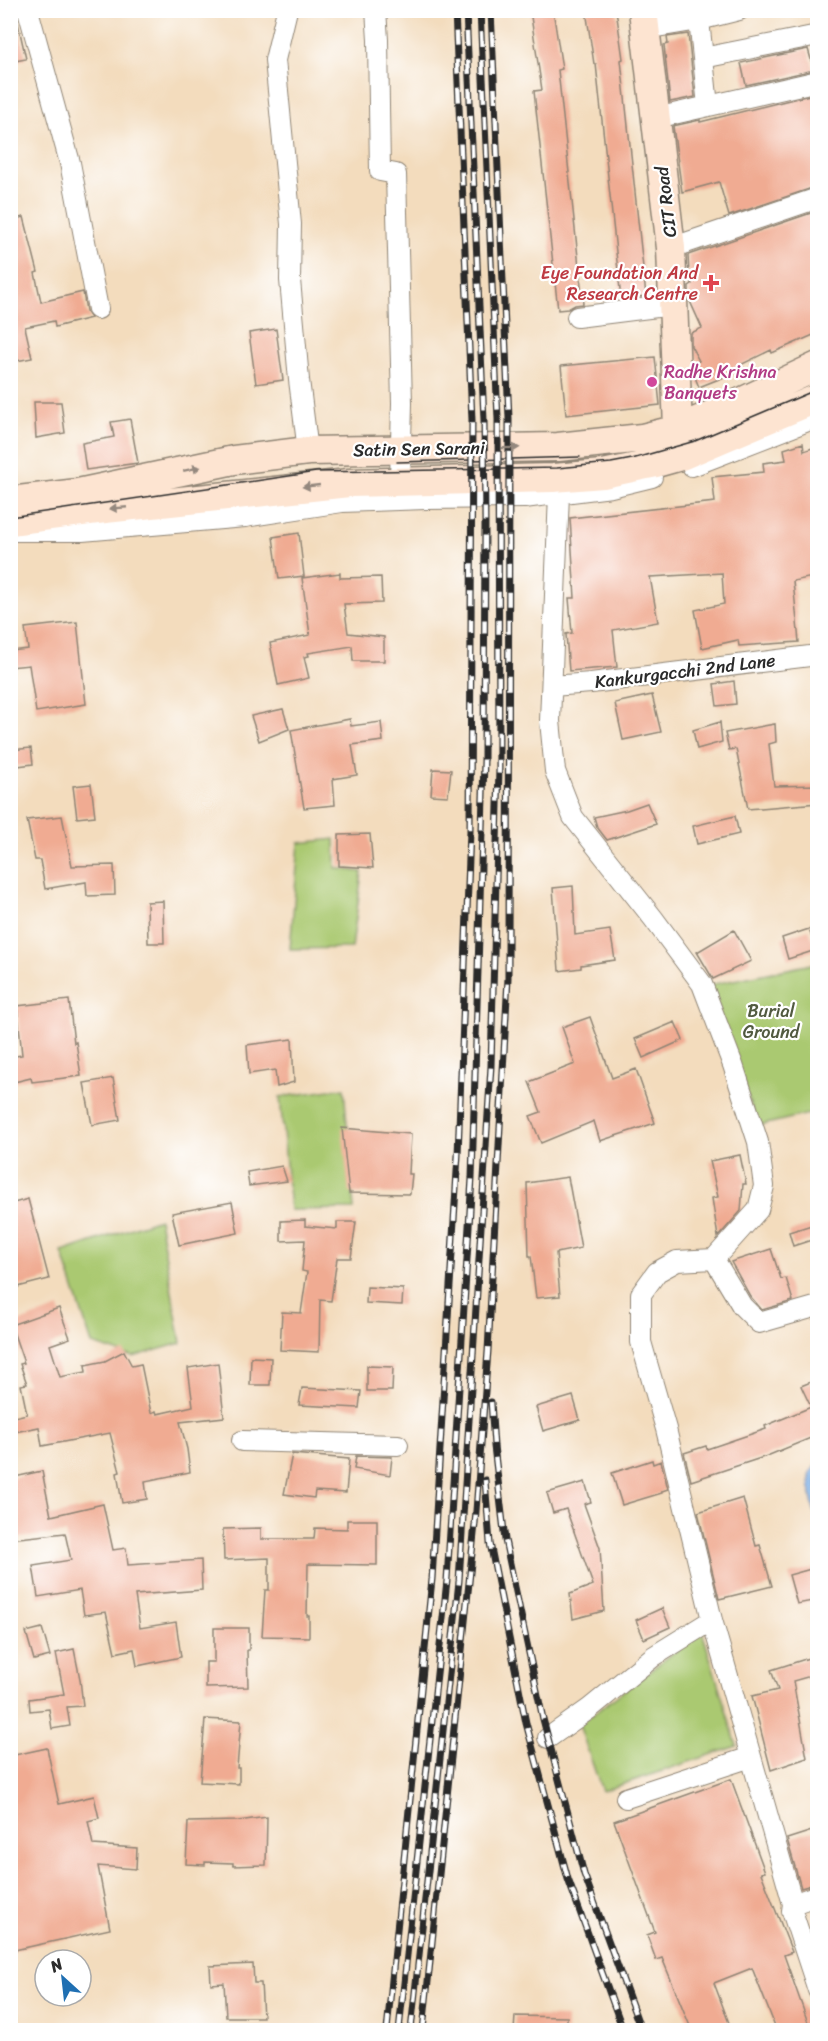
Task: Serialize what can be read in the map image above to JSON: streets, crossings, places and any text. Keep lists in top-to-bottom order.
{
  "streets": {
    "main road": ["CIT Road", "Satin Sen Sarani"],
    "street": ["Kankurgacchi 2nd Lane"]
  },
  "crossings": [
    ["CIT Road", "Satin Sen Sarani"]
  ],
  "parks": ["Burial Ground"],
  "places": {
    "health": ["Eye Foundation And Research Centre"],
    "other": ["Radhe Krishna Banquets"]
  },
  "north": "top left"
}
